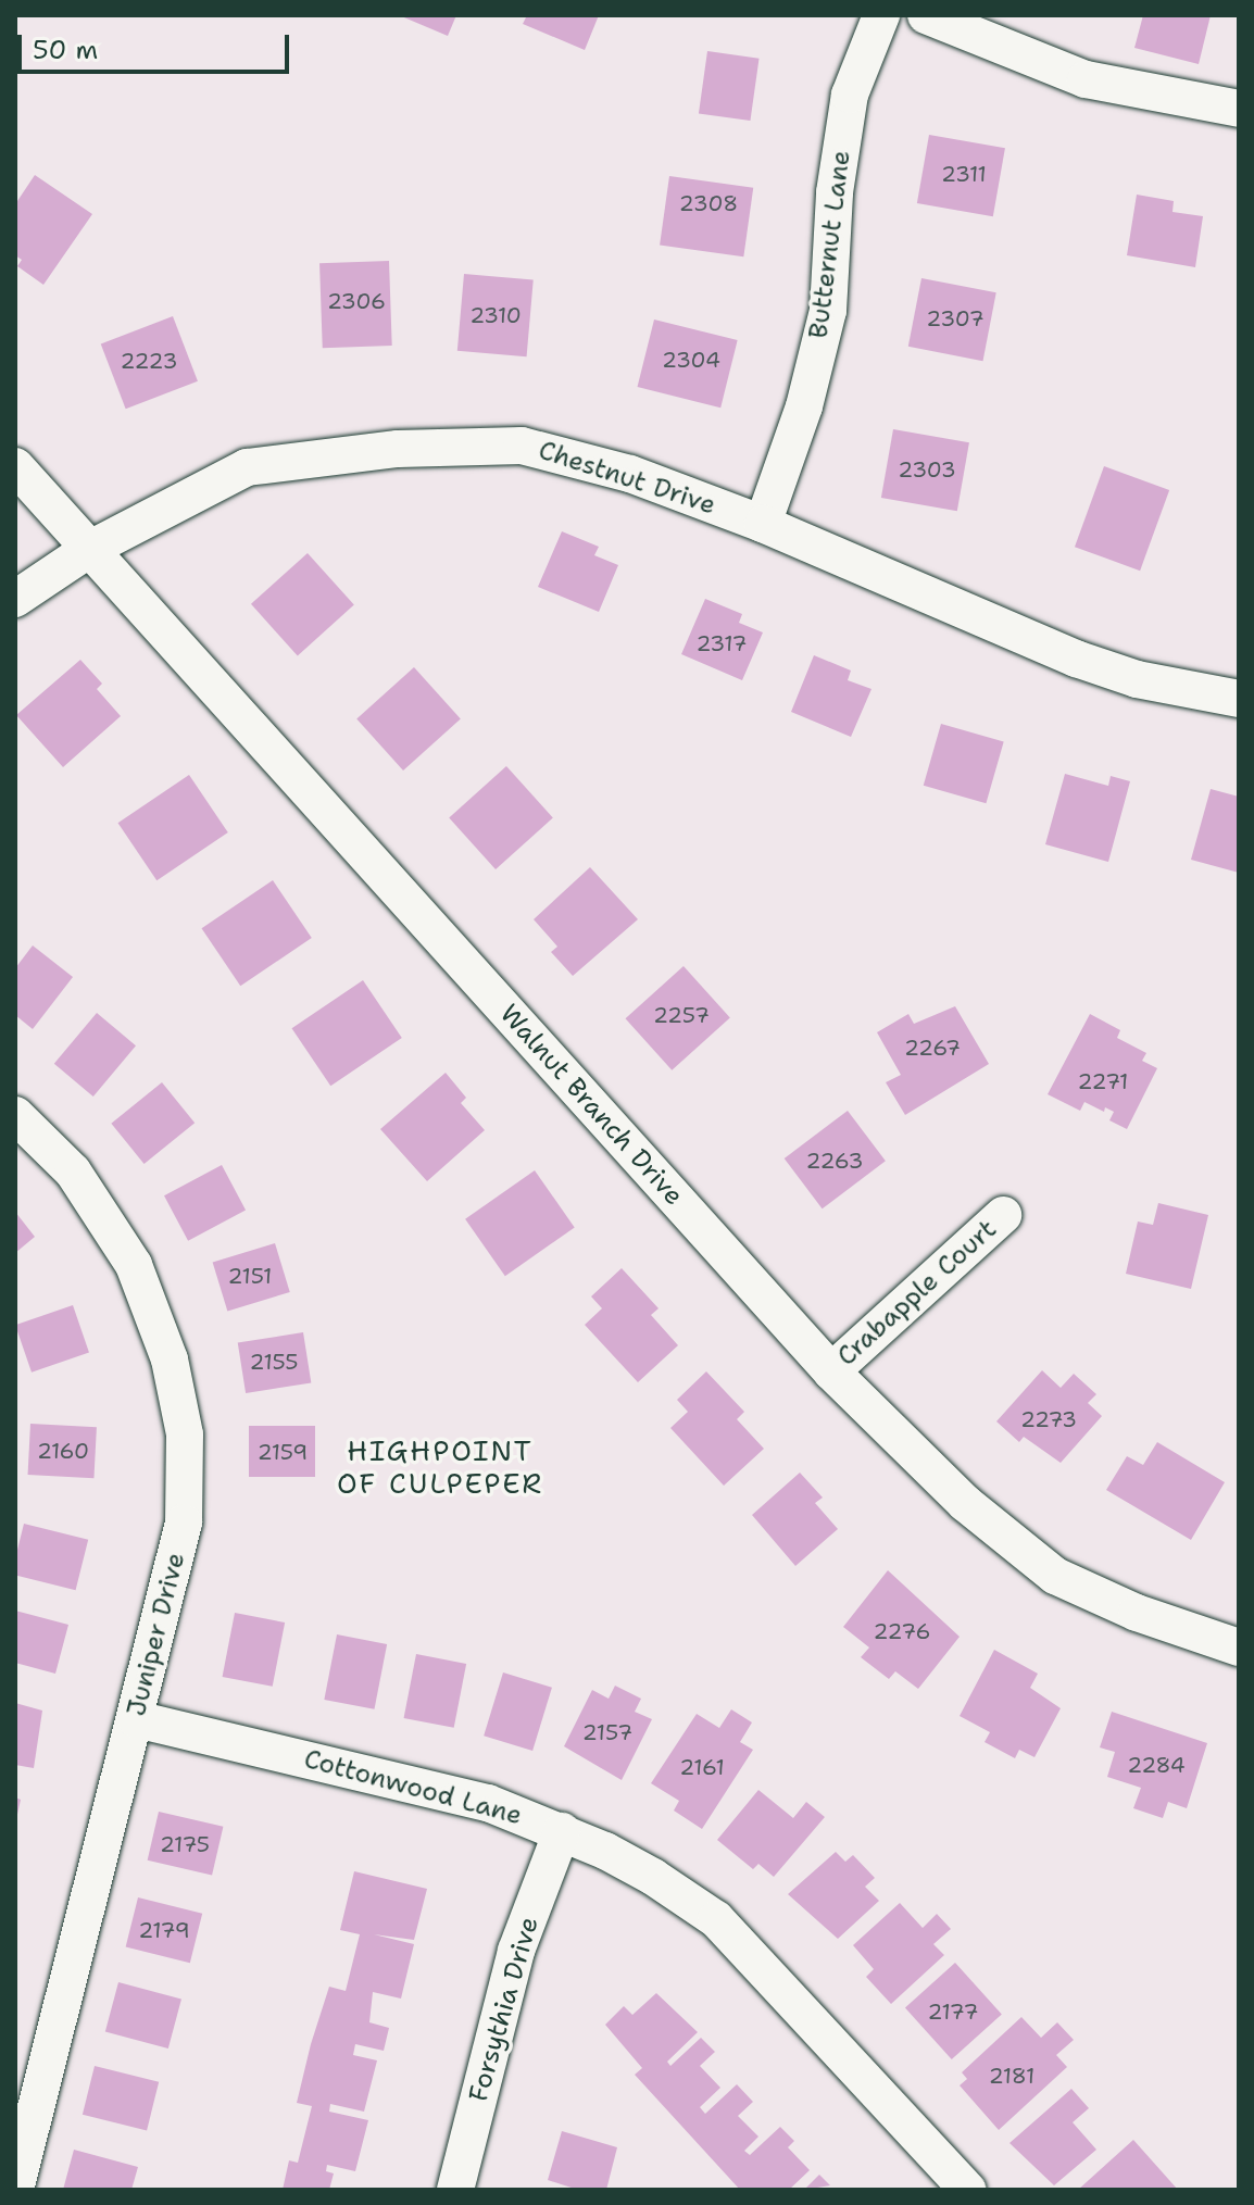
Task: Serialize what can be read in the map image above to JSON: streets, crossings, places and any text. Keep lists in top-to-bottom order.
{
  "streets": {
    "street": [
      "Butternut Lane",
      "Chestnut Drive",
      "Walnut Branch Drive",
      "Crabapple Court",
      "Juniper Drive",
      "Cottonwood Lane",
      "Forsythia Drive"
    ]
  },
  "crossings": [
    ["Butternut Lane", "Chestnut Drive"],
    ["Chestnut Drive", "Walnut Branch Drive"],
    ["Walnut Branch Drive", "Crabapple Court"],
    ["Juniper Drive", "Cottonwood Lane"],
    ["Cottonwood Lane", "Forsythia Drive"]
  ],
  "districts": ["HIGHPOINT OF CULPEPER"],
  "house_numbers": [
    "2311",
    "2308",
    "2306",
    "2310",
    "2307",
    "2304",
    "2223",
    "2303",
    "2317",
    "2257",
    "2267",
    "2271",
    "2263",
    "2151",
    "2155",
    "2273",
    "2160",
    "2159",
    "2276",
    "2157",
    "2284",
    "2161",
    "2175",
    "2179",
    "2177",
    "2181"
  ],
  "scale_bar": "50 m"
}
